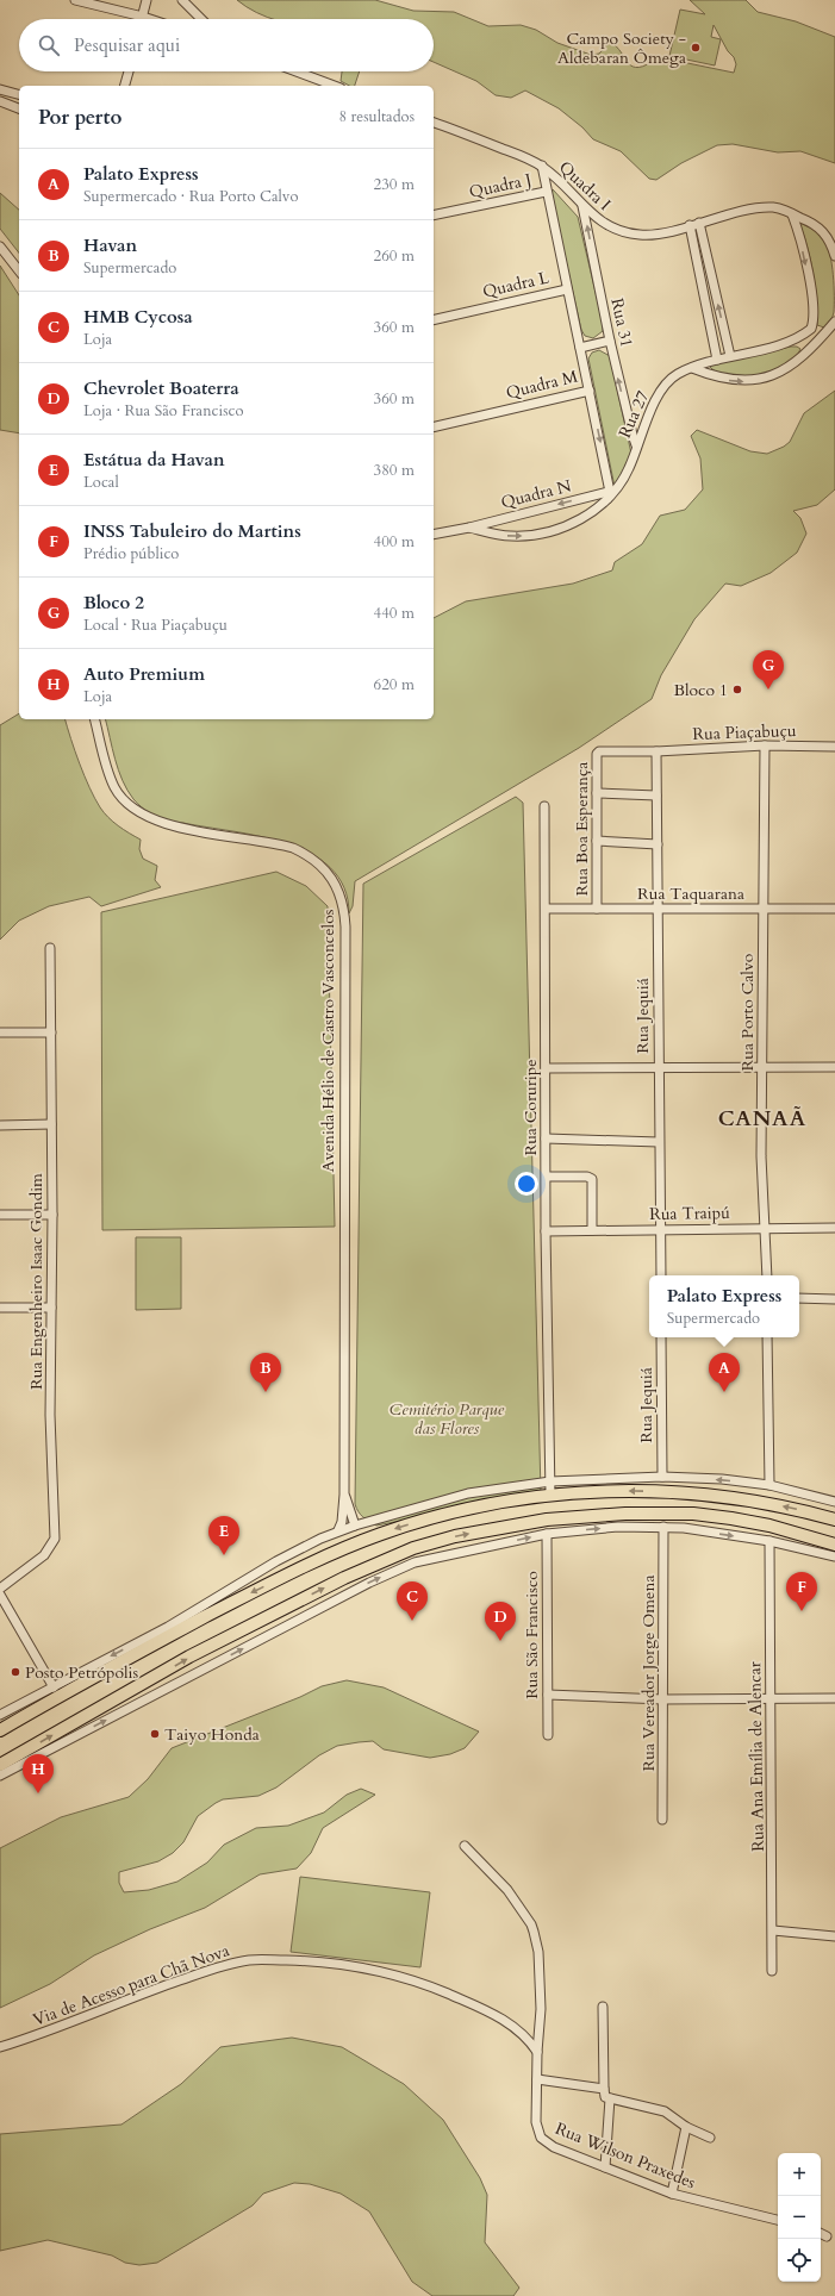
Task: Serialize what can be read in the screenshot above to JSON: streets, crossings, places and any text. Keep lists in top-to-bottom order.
{
  "streets": {
    "street": [
      "Quadra J",
      "Quadra I",
      "Quadra L",
      "Rua 31",
      "Quadra M",
      "Rua 27",
      "Quadra N",
      "Rua Piaçabuçu",
      "Rua Boa Esperança",
      "Rua Taquarana",
      "Rua Porto Calvo",
      "Rua Jequiá",
      "Avenida Hélio de Castro Vasconcelos",
      "Rua Coruripe",
      "Rua Traipú",
      "Rua Engenheiro Isaac Gondim",
      "Rua São Francisco",
      "Rua Vereador Jorge Omena",
      "Rua Ana Emília de Alencar",
      "Via de Acesso para Chã Nova",
      "Rua Wilson Praxedes"
    ]
  },
  "crossings": [
    ["Quadra J", "Quadra I"],
    ["Quadra J", "Quadra L"],
    ["Quadra I", "Rua 31"],
    ["Quadra L", "Quadra M"],
    ["Rua 31", "Rua 27"],
    ["Rua 27", "Quadra N"],
    ["Rua Piaçabuçu", "Rua Boa Esperança"],
    ["Rua Piaçabuçu", "Rua Porto Calvo"],
    ["Rua Piaçabuçu", "Rua Jequiá"],
    ["Rua Boa Esperança", "Rua Taquarana"],
    ["Rua Taquarana", "Rua Porto Calvo"],
    ["Rua Taquarana", "Rua Jequiá"],
    ["Rua Taquarana", "Rua Coruripe"],
    ["Rua Porto Calvo", "Rua Traipú"],
    ["Rua Jequiá", "Rua Traipú"],
    ["Rua Coruripe", "Rua Traipú"],
    ["Via de Acesso para Chã Nova", "Rua Wilson Praxedes"]
  ],
  "one_way": ["Rua 31"],
  "districts": ["CANAÃ"],
  "parks": ["Cemitério Parque das Flores"],
  "places": [
    "Campo Society - Aldebaran Ômega",
    "Bloco 1",
    "Posto Petrópolis",
    "Taiyo Honda"
  ],
  "page": {
    "search": "Pesquisar aqui",
    "heading": ["Por perto", "8 resultados"],
    "list": [
      {
        "mark": "A",
        "name": "Palato Express",
        "note": "Supermercado · Rua Porto Calvo",
        "value": "230 m"
      },
      {
        "mark": "B",
        "name": "Havan",
        "note": "Supermercado",
        "value": "260 m"
      },
      {
        "mark": "C",
        "name": "HMB Cycosa",
        "note": "Loja",
        "value": "360 m"
      },
      {
        "mark": "D",
        "name": "Chevrolet Boaterra",
        "note": "Loja · Rua São Francisco",
        "value": "360 m"
      },
      {
        "mark": "E",
        "name": "Estátua da Havan",
        "note": "Local",
        "value": "380 m"
      },
      {
        "mark": "F",
        "name": "INSS Tabuleiro do Martins",
        "note": "Prédio público",
        "value": "400 m"
      },
      {
        "mark": "G",
        "name": "Bloco 2",
        "note": "Local · Rua Piaçabuçu",
        "value": "440 m"
      },
      {
        "mark": "H",
        "name": "Auto Premium",
        "note": "Loja",
        "value": "620 m"
      }
    ],
    "pins": [
      "G",
      "A",
      "B",
      "E",
      "F",
      "C",
      "D",
      "H"
    ],
    "popup": ["Palato Express", "Supermercado"],
    "map_buttons": ["+", "−"]
  }
}
